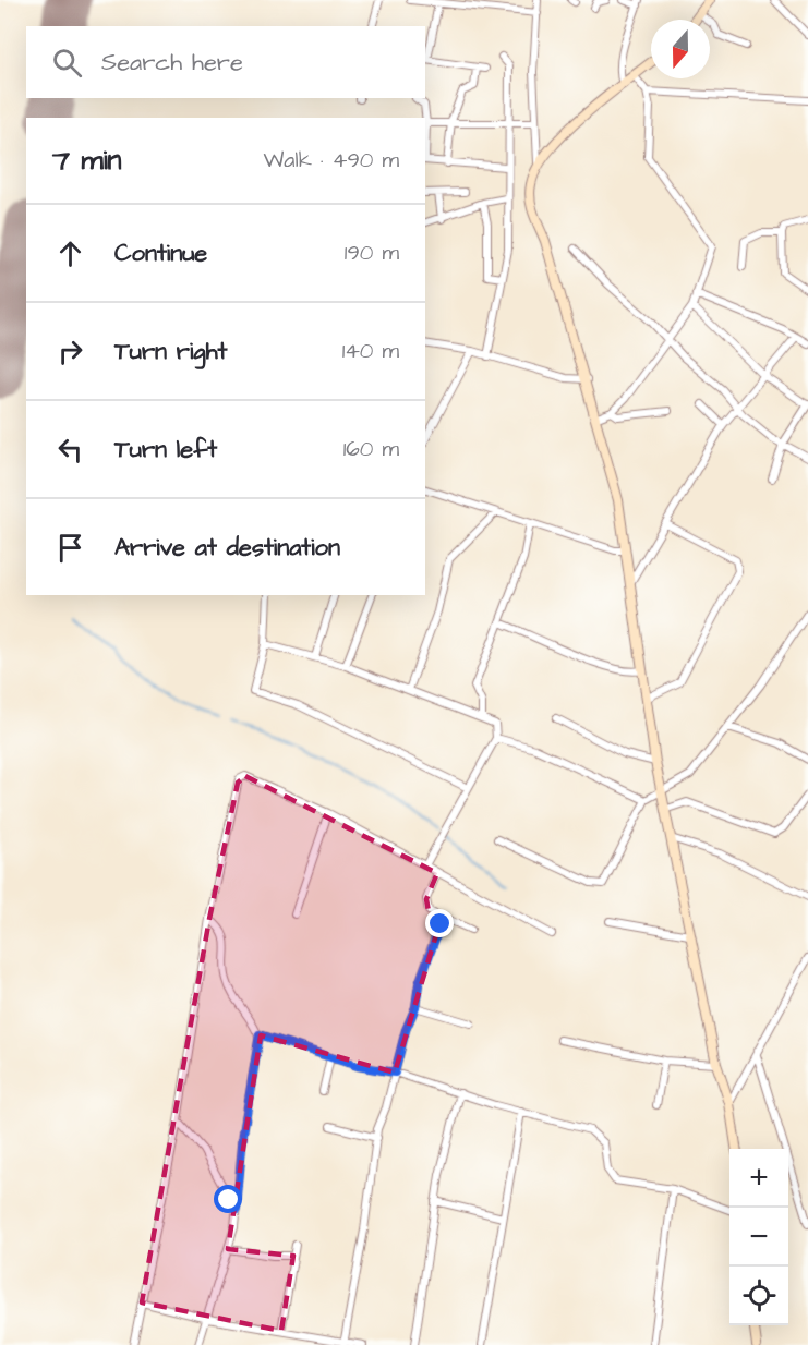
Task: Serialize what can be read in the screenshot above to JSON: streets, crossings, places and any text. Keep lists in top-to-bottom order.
{
  "north": "bottom",
  "page": {
    "search": "Search here",
    "heading": ["7 min", "Walk · 490 m"],
    "list": [
      ["Continue", "190 m"],
      ["Turn right", "140 m"],
      ["Turn left", "160 m"],
      "Arrive at destination"
    ],
    "map_buttons": ["+", "−"]
  }
}
